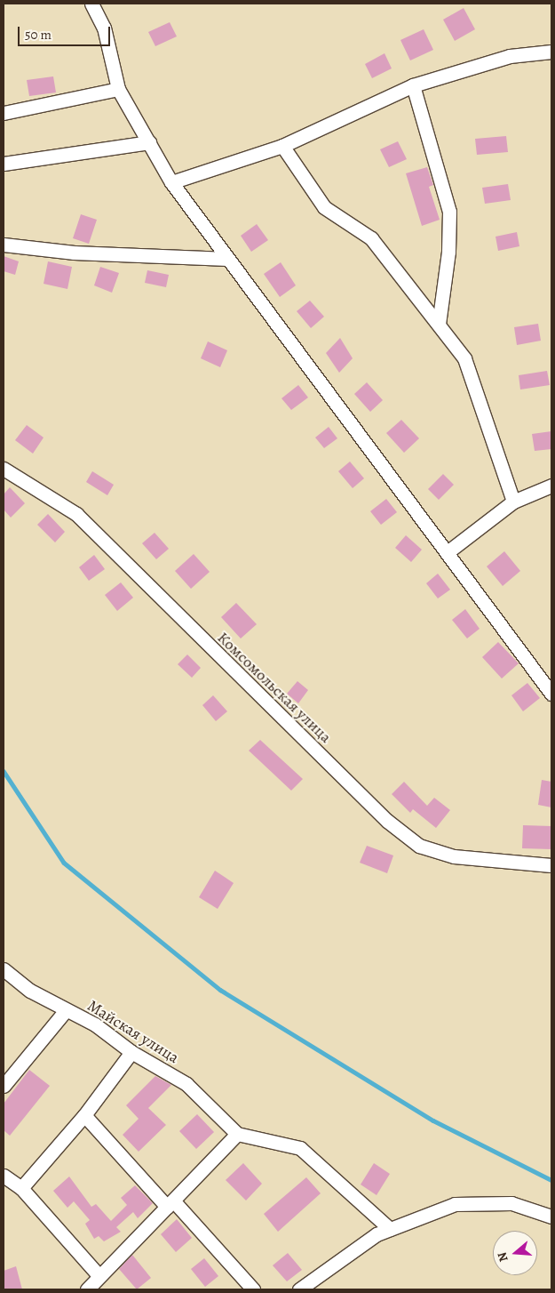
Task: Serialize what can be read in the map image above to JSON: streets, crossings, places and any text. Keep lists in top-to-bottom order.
{
  "streets": {
    "street": ["Комсомольская улица", "Майская улица"]
  },
  "scale_bar": "50 m",
  "north": "left"
}
